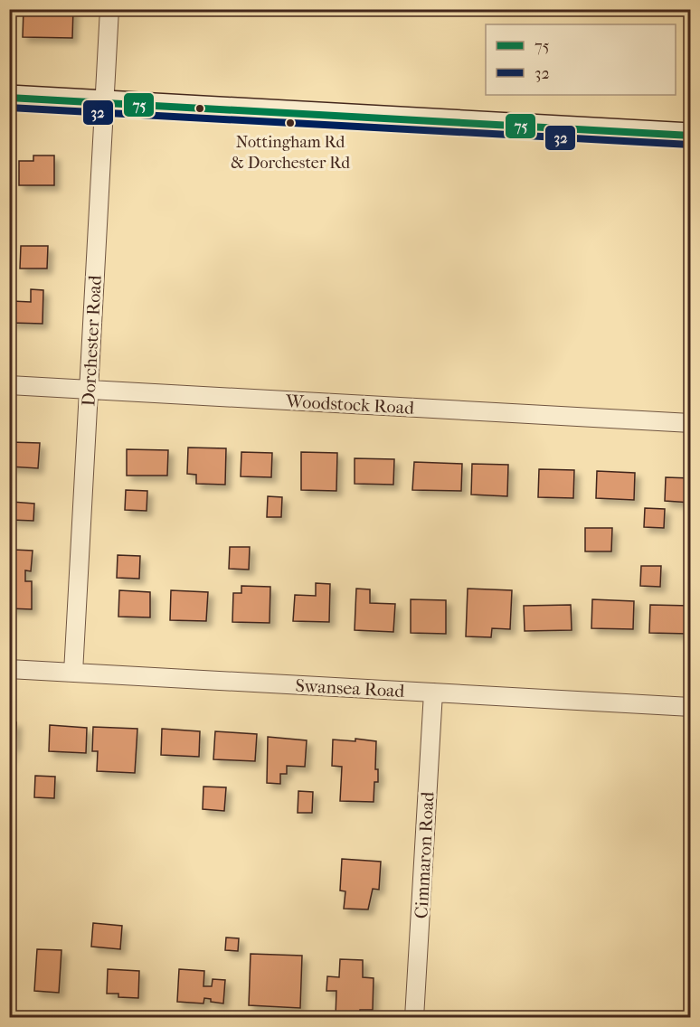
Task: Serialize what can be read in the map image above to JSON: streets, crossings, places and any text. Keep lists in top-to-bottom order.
{
  "streets": {
    "street": [
      "Dorchester Road",
      "Woodstock Road",
      "Swansea Road",
      "Cimmaron Road"
    ]
  },
  "crossings": [
    ["Dorchester Road", "Woodstock Road"],
    ["Dorchester Road", "Swansea Road"],
    ["Swansea Road", "Cimmaron Road"]
  ],
  "places": ["Nottingham Rd & Dorchester Rd"],
  "lines": ["transit line 75", "transit line 32"],
  "legend": ["75", "32"]
}
